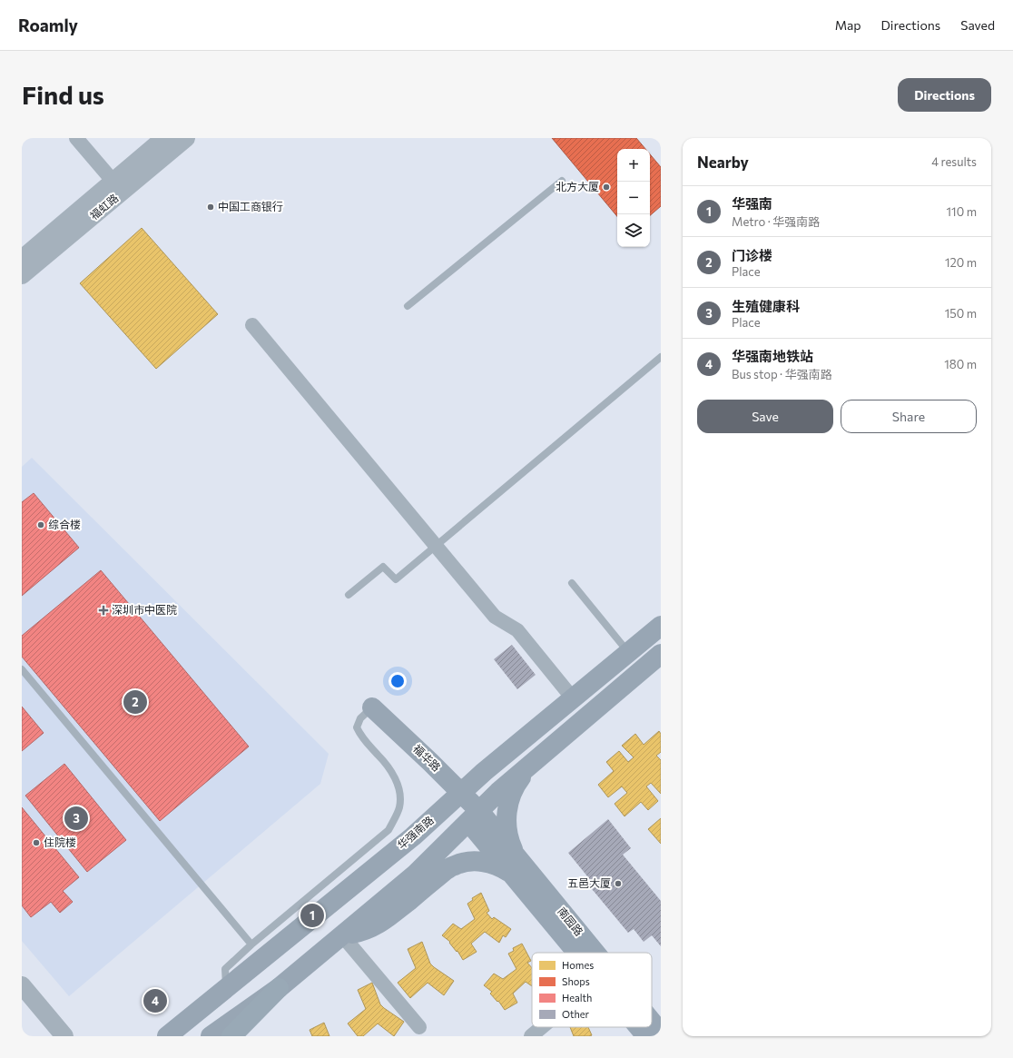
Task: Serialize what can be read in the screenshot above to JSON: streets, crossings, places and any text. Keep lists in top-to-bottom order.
{
  "streets": {
    "main road": ["福华路", "华强南路", "南园路"],
    "street": ["福虹路"]
  },
  "crossings": [
    ["福华路", "华强南路"],
    ["福华路", "南园路"]
  ],
  "places": {
    "other": [
      "北方大厦",
      "中国工商银行",
      "综合楼",
      "住院楼",
      "五邑大厦"
    ],
    "health": ["深圳市中医院"]
  },
  "legend": [
    "Homes",
    "Shops",
    "Health",
    "Other"
  ],
  "page": {
    "header": "Roamly",
    "nav": ["Map", "Directions", "Saved"],
    "buttons": [
      "Directions",
      ["Save", "Share"]
    ],
    "title": "Find us",
    "heading": ["Nearby", "4 results"],
    "map_buttons": ["+", "−"],
    "list": [
      {
        "mark": "1",
        "name": "华强南",
        "note": "Metro · 华强南路",
        "value": "110 m"
      },
      {
        "mark": "2",
        "name": "门诊楼",
        "note": "Place",
        "value": "120 m"
      },
      {
        "mark": "3",
        "name": "生殖健康科",
        "note": "Place",
        "value": "150 m"
      },
      {
        "mark": "4",
        "name": "华强南地铁站",
        "note": "Bus stop · 华强南路",
        "value": "180 m"
      }
    ],
    "pins": [
      "2",
      "3",
      "1",
      "4"
    ]
  }
}
